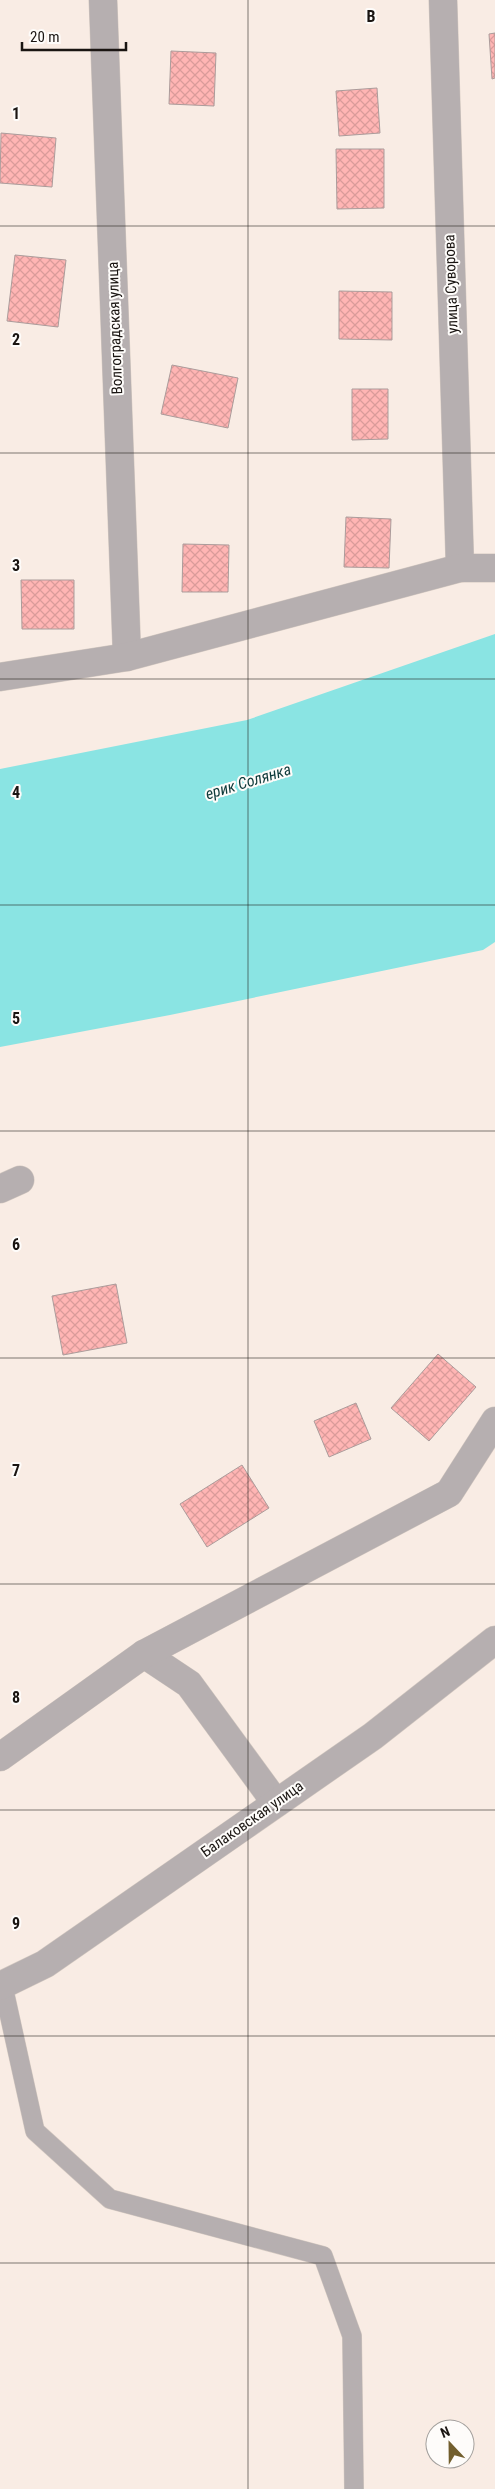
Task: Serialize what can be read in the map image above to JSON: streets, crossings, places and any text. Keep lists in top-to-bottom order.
{
  "streets": {
    "street": ["улица Суворова", "Волгоградская улица", "Балаковская улица"]
  },
  "water": ["ерик Солянка"],
  "scale_bar": "20 m",
  "north": "top",
  "grid": {
    "columns": ["B"],
    "rows": [
      "1",
      "2",
      "3",
      "4",
      "5",
      "6",
      "7",
      "8",
      "9"
    ]
  }
}
